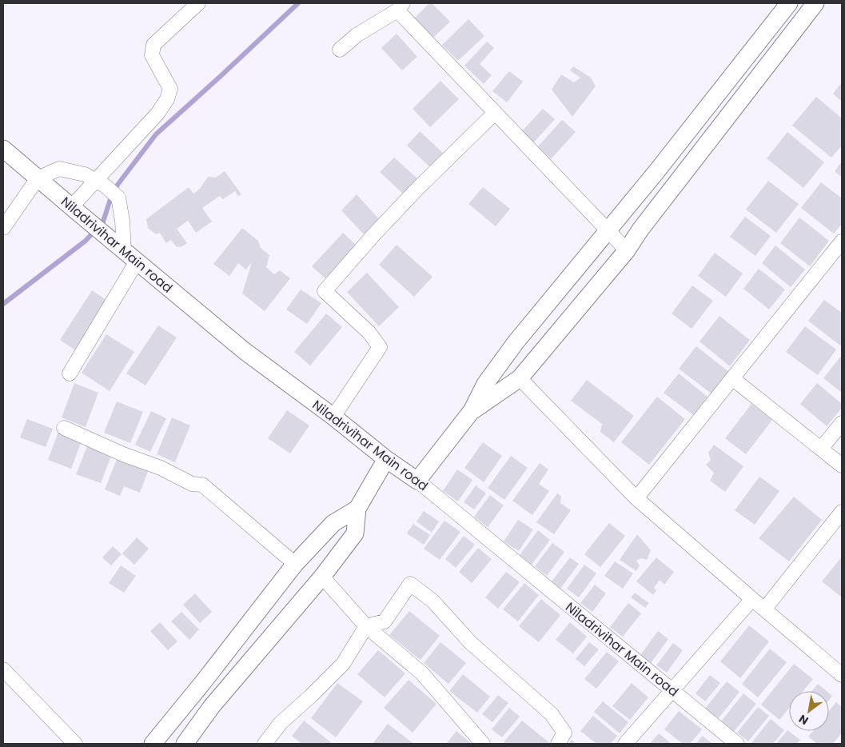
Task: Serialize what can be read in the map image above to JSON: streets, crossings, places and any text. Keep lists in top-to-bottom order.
{
  "streets": {
    "street": ["Niladrivihar Main road"]
  },
  "north": "bottom left"
}
